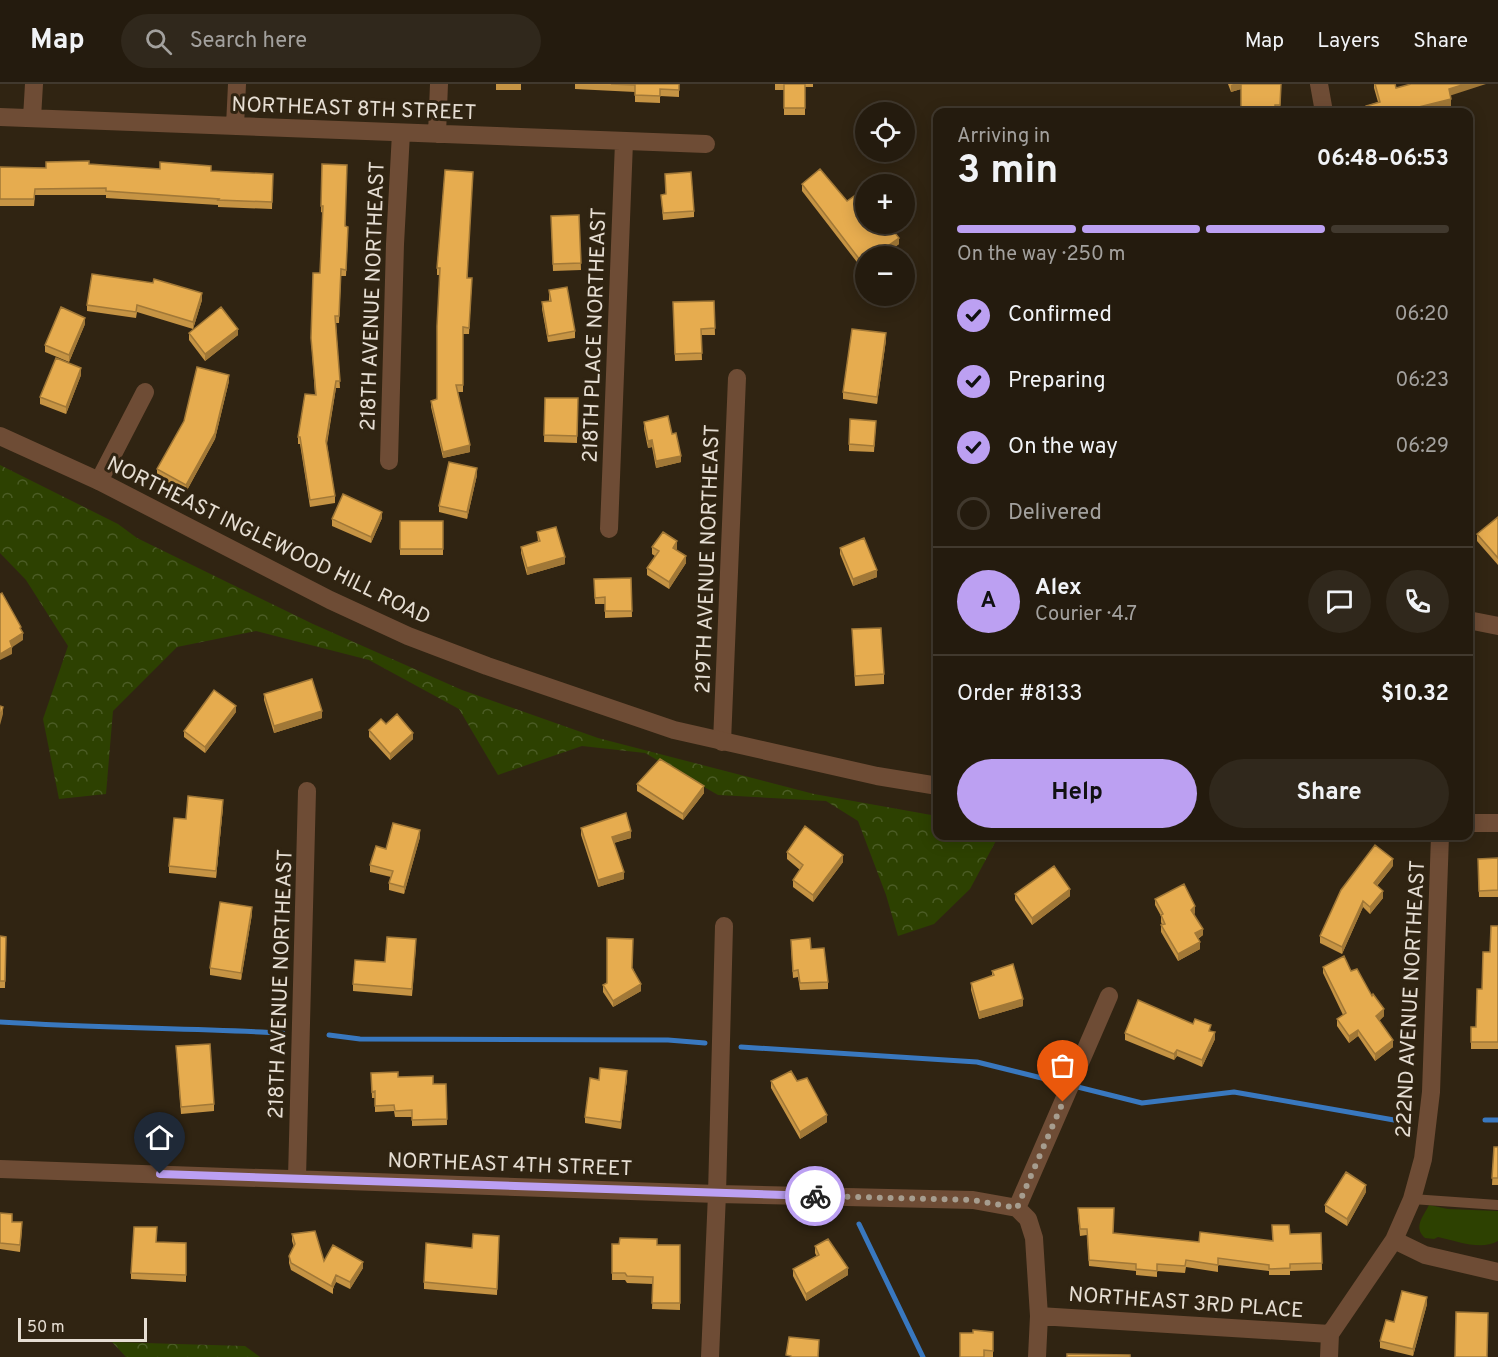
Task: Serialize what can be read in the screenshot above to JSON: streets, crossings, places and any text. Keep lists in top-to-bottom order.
{
  "streets": {
    "street": [
      "NORTHEAST 8TH STREET",
      "218TH AVENUE NORTHEAST",
      "218TH PLACE NORTHEAST",
      "NORTHEAST INGLEWOOD HILL ROAD",
      "219TH AVENUE NORTHEAST",
      "222ND AVENUE NORTHEAST",
      "NORTHEAST 4TH STREET",
      "NORTHEAST 3RD PLACE"
    ]
  },
  "crossings": [
    ["NORTHEAST 8TH STREET", "218TH AVENUE NORTHEAST"],
    ["NORTHEAST 8TH STREET", "218TH PLACE NORTHEAST"],
    ["218TH AVENUE NORTHEAST", "NORTHEAST 4TH STREET"],
    ["NORTHEAST INGLEWOOD HILL ROAD", "219TH AVENUE NORTHEAST"],
    ["222ND AVENUE NORTHEAST", "NORTHEAST 3RD PLACE"]
  ],
  "scale_bar": "50 m",
  "page": {
    "header": "Map",
    "search": "Search here",
    "nav": ["Map", "Layers", "Share"],
    "map_buttons": ["+", "−"],
    "heading": ["3 min", "Arriving in", "06:48–06:53"],
    "panel": [
      "Alex",
      "Courier · 4.7",
      "Order #8133",
      "$10.32"
    ],
    "bar": "On the way · 250 m",
    "list": [
      ["Confirmed", "06:20"],
      ["Preparing", "06:23"],
      ["On the way", "06:29"],
      "Delivered"
    ],
    "round": "A",
    "buttons": ["Help", "Share"],
    "scale": "50 m"
  }
}
